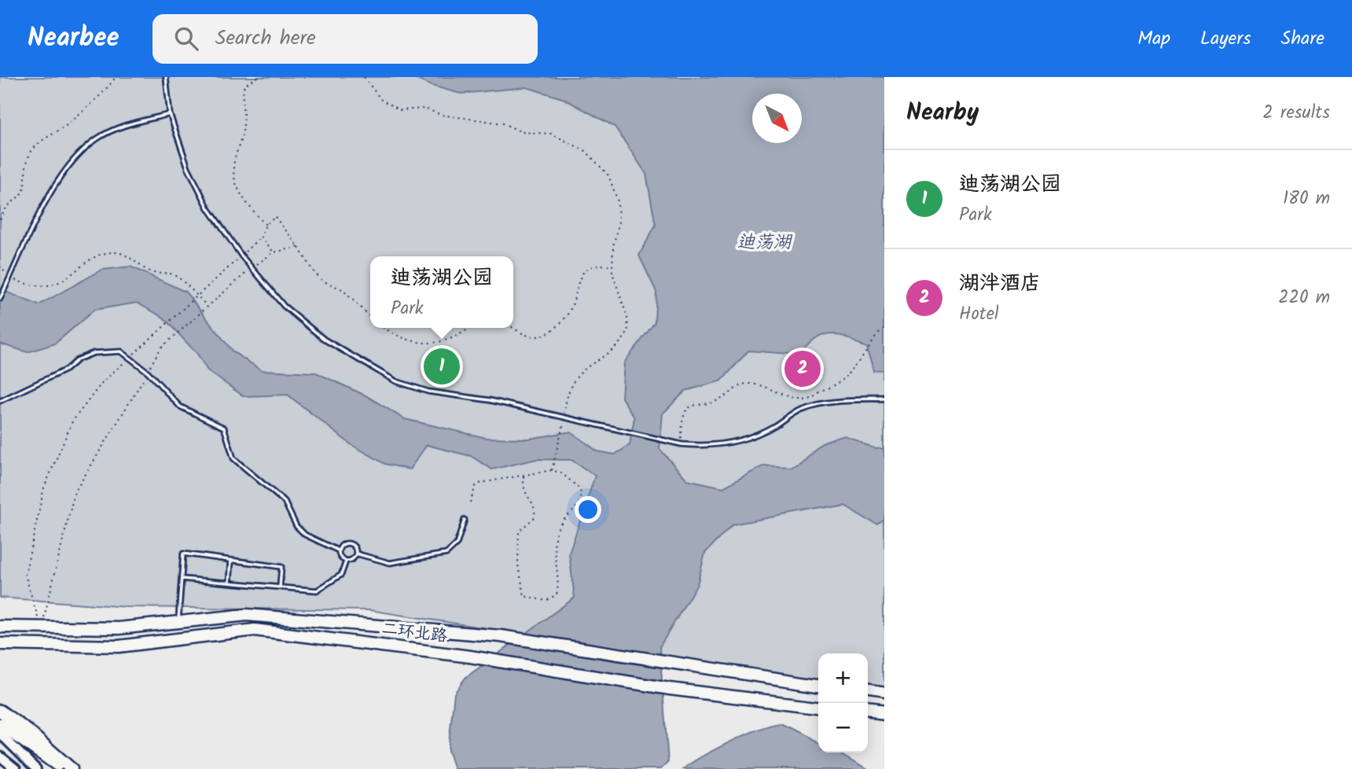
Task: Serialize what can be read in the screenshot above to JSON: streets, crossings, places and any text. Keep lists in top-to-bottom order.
{
  "streets": {
    "highway": ["二环北路"]
  },
  "water": ["迪荡湖"],
  "north": "bottom right",
  "page": {
    "header": "Nearbee",
    "search": "Search here",
    "nav": ["Map", "Layers", "Share"],
    "heading": ["Nearby", "2 results"],
    "list": [
      {
        "mark": "1",
        "name": "迪荡湖公园",
        "note": "Park",
        "value": "180 m"
      },
      {
        "mark": "2",
        "name": "湖泮酒店",
        "note": "Hotel",
        "value": "220 m"
      }
    ],
    "popup": ["迪荡湖公园", "Park"],
    "pins": ["1", "2"],
    "map_buttons": ["+", "−"]
  }
}
